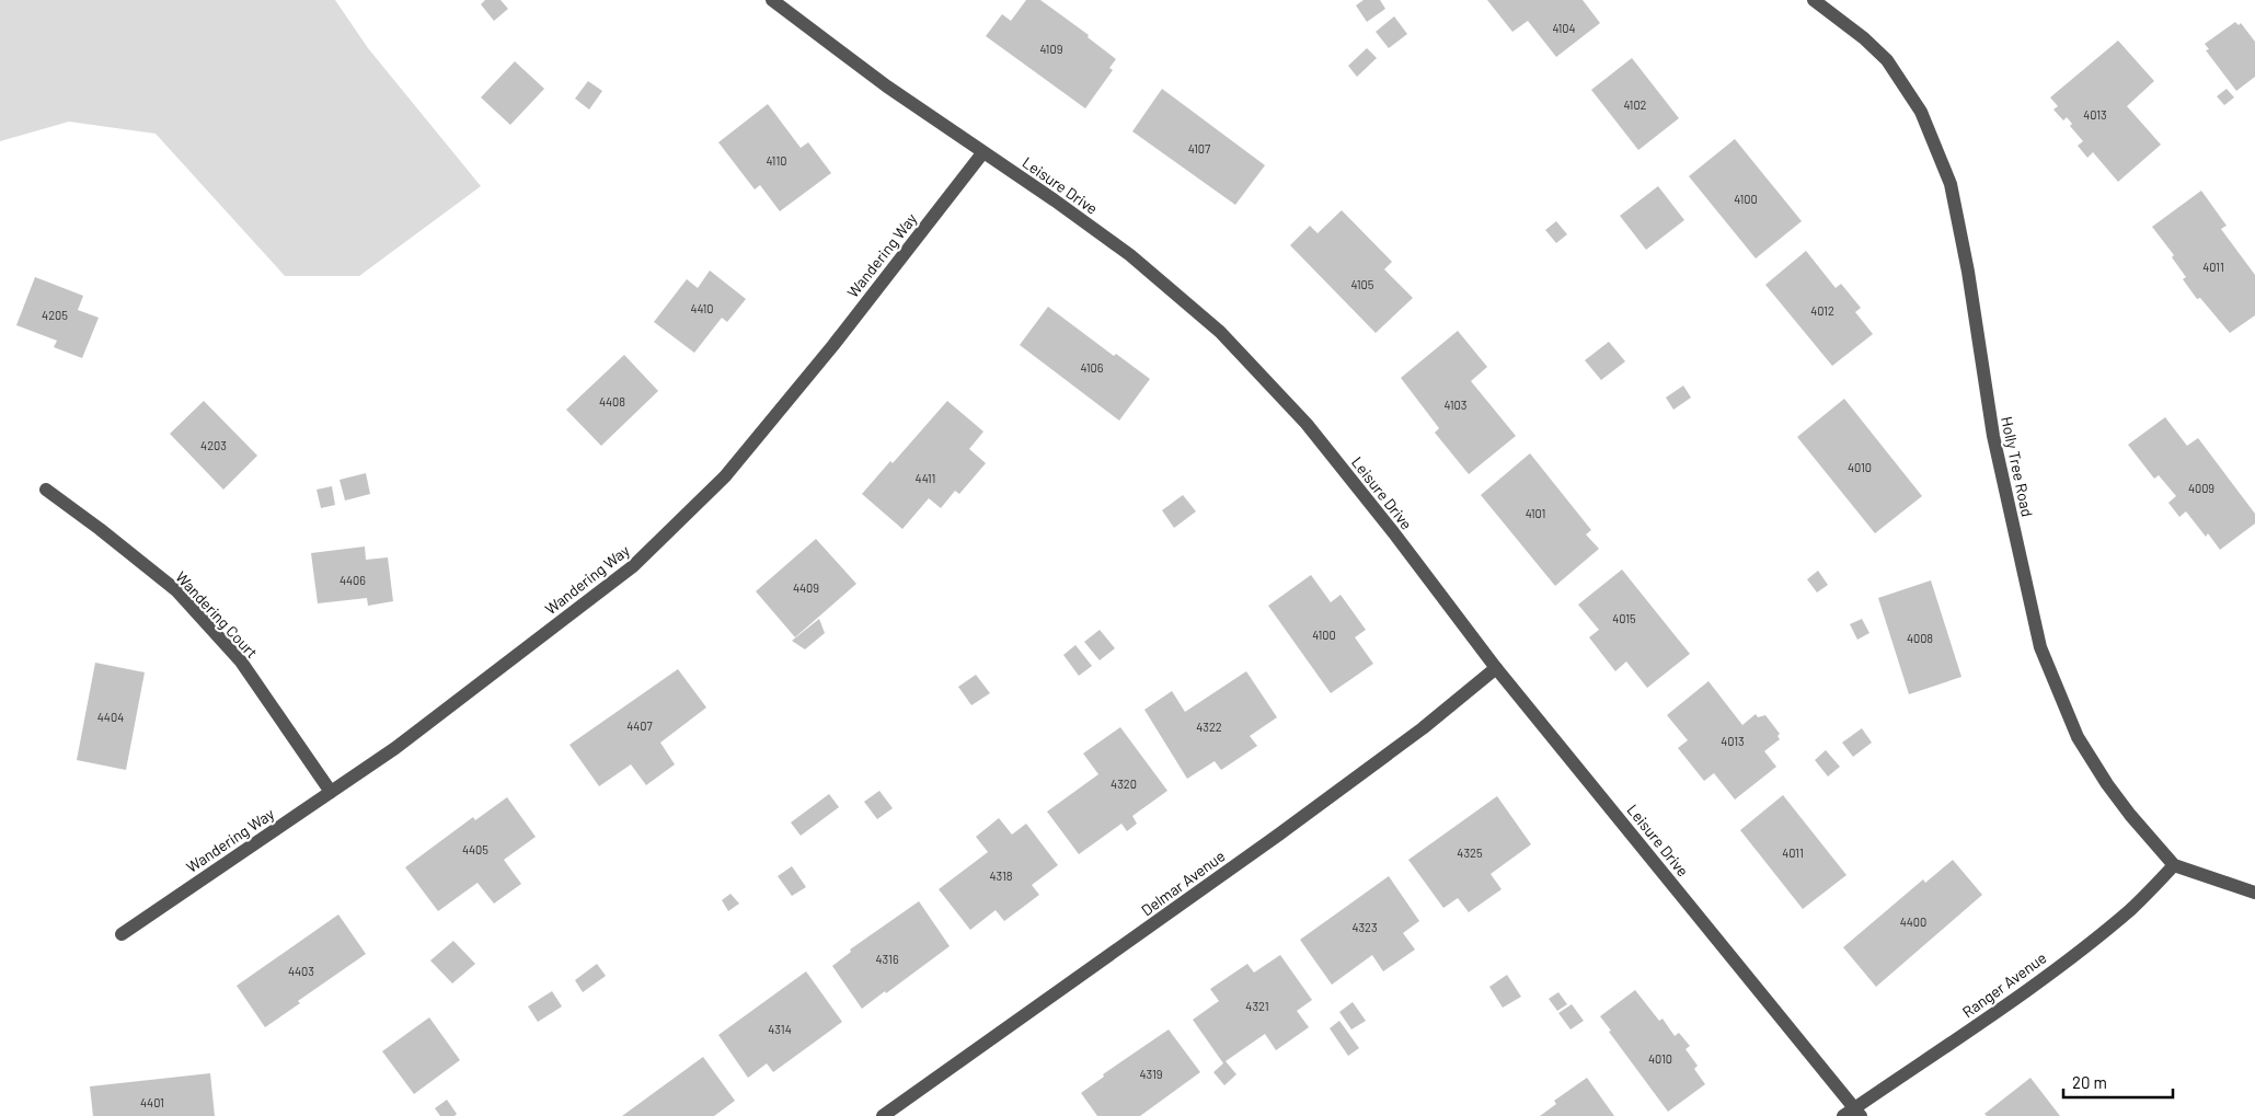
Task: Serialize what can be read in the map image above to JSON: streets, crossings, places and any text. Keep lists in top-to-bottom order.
{
  "streets": {
    "street": [
      "Leisure Drive",
      "Wandering Way",
      "Holly Tree Road",
      "Wandering Court",
      "Delmar Avenue",
      "Ranger Avenue"
    ]
  },
  "crossings": [
    ["Leisure Drive", "Wandering Way"],
    ["Leisure Drive", "Delmar Avenue"],
    ["Leisure Drive", "Ranger Avenue"],
    ["Wandering Way", "Wandering Court"],
    ["Holly Tree Road", "Ranger Avenue"]
  ],
  "house_numbers": [
    "4104",
    "4109",
    "4102",
    "4013",
    "4107",
    "4110",
    "4100",
    "4011",
    "4105",
    "4410",
    "4012",
    "4205",
    "4106",
    "4408",
    "4103",
    "4203",
    "4010",
    "4411",
    "4009",
    "4101",
    "4406",
    "4409",
    "4015",
    "4100",
    "4008",
    "4404",
    "4407",
    "4322",
    "4013",
    "4320",
    "4405",
    "4325",
    "4011",
    "4318",
    "4400",
    "4323",
    "4316",
    "4403",
    "4321",
    "4314",
    "4010",
    "4319",
    "4401"
  ],
  "scale_bar": "20 m"
}
